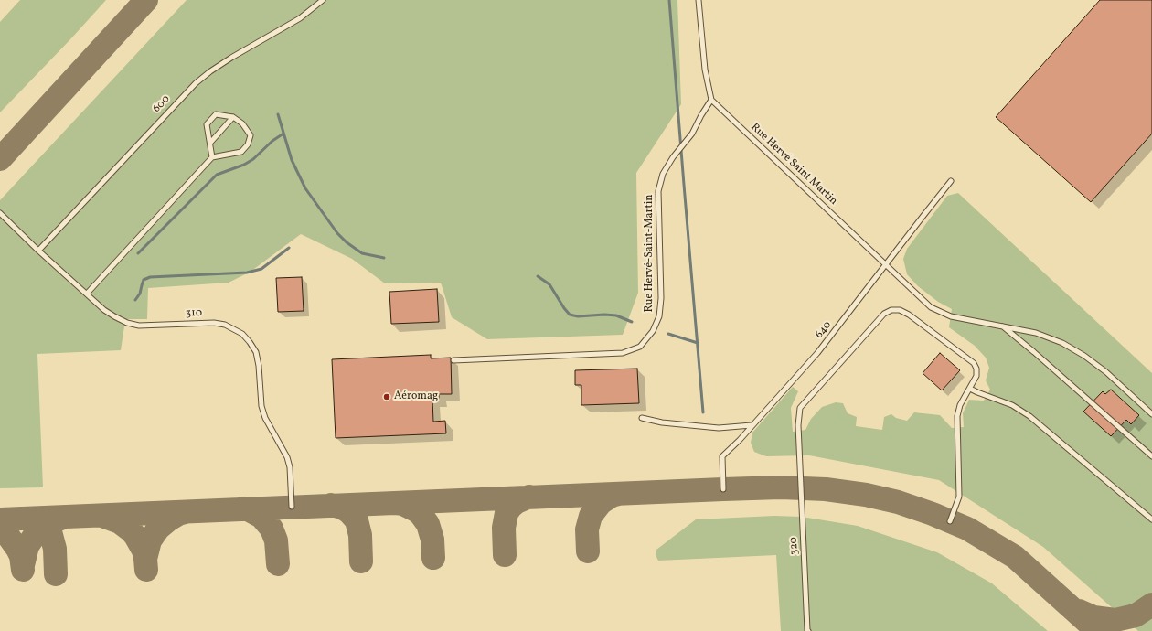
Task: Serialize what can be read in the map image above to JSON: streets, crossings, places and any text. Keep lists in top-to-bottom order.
{
  "streets": {
    "lane": [
      "600",
      "Rue Hervé Saint Martin",
      "Rue Hervé-Saint-Martin",
      "310",
      "640",
      "320"
    ]
  },
  "crossings": [
    ["600", "310"],
    ["Rue Hervé Saint Martin", "Rue Hervé-Saint-Martin"],
    ["Rue Hervé Saint Martin", "640"]
  ],
  "places": ["Aéromag"]
}
